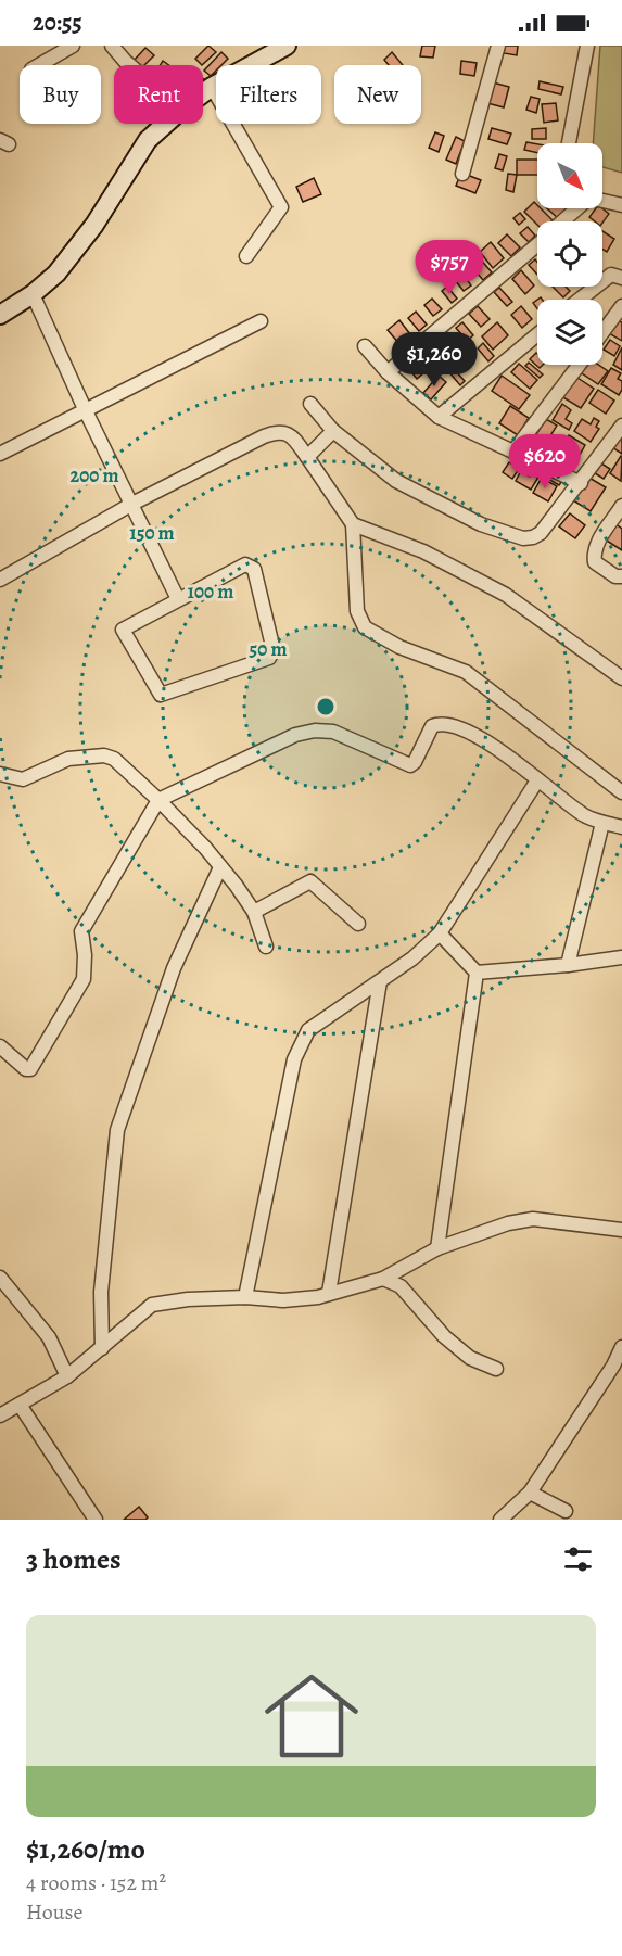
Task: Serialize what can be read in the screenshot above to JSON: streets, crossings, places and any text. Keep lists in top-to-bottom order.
{
  "north": "bottom right",
  "page": {
    "status": "20:55",
    "chip": [
      "Buy",
      "Rent",
      "Filters",
      "New"
    ],
    "price": ["$757", "$1,260", "$620"],
    "heading": "3 homes",
    "list": [
      {
        "name": "$1,260/mo",
        "note": "4 rooms · 152 m² · House"
      }
    ]
  },
  "rings": [
    "200 m",
    "150 m",
    "100 m",
    "50 m"
  ]
}
